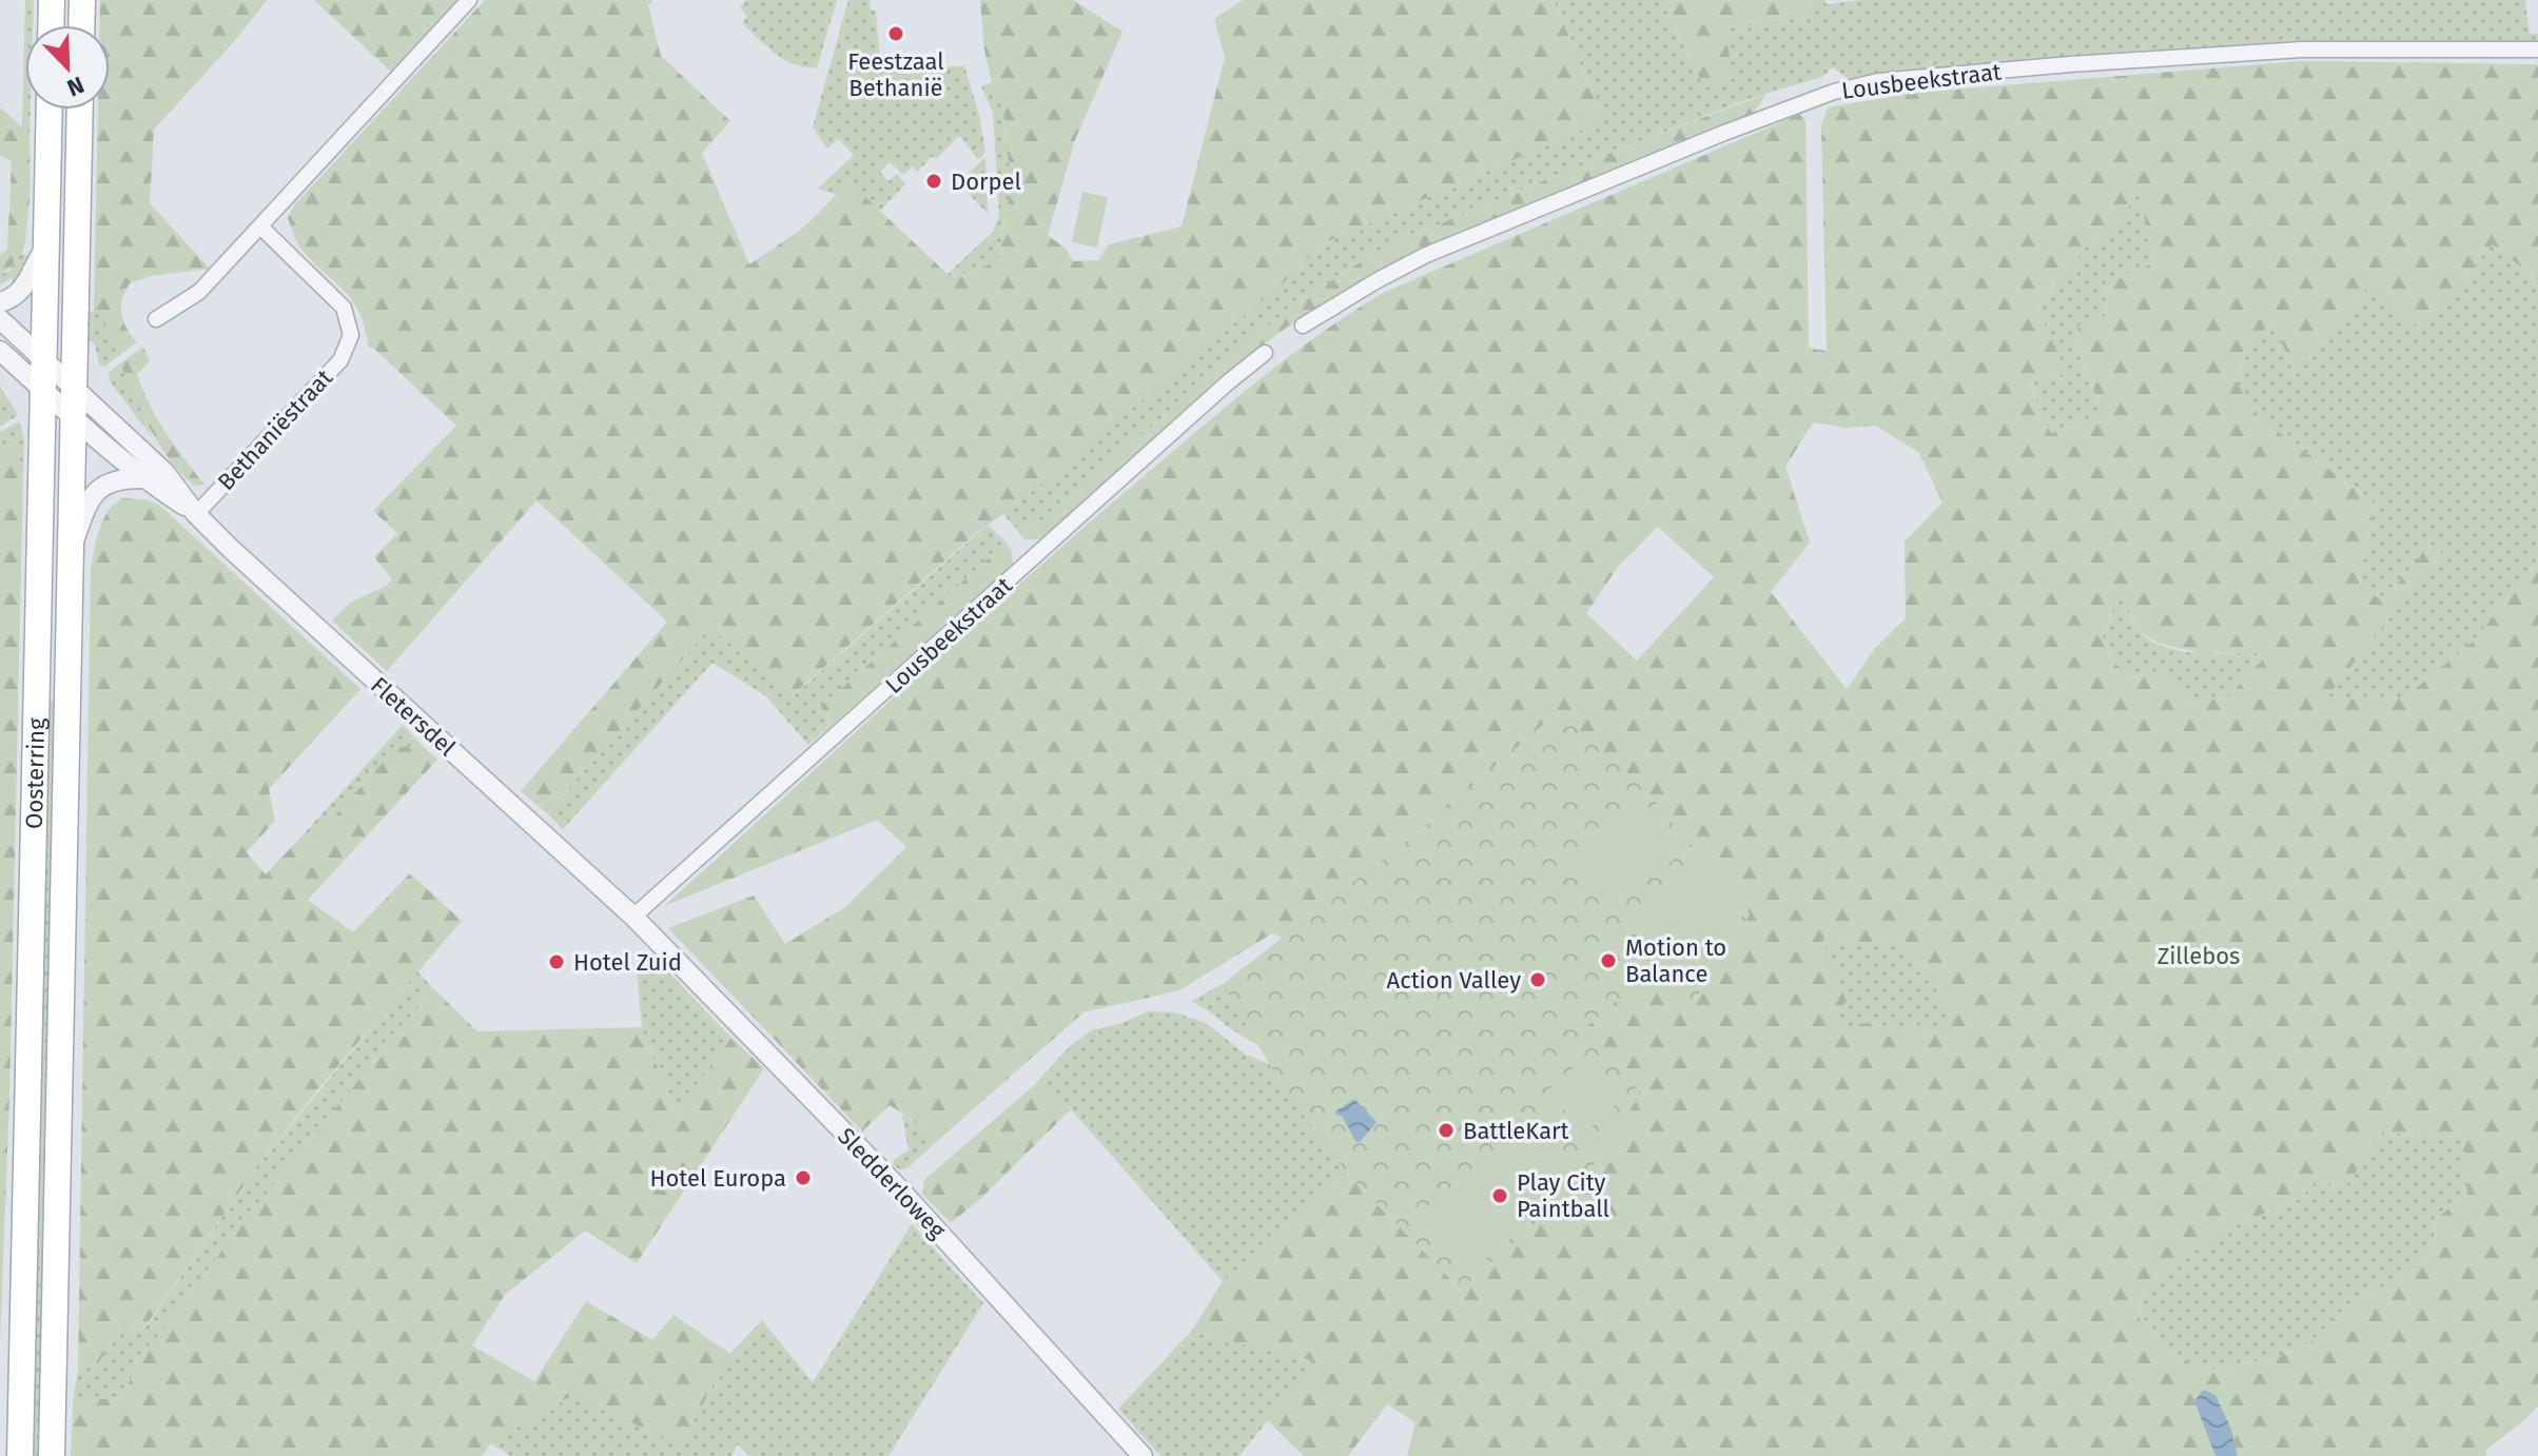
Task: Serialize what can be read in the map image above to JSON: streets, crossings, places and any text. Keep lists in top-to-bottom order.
{
  "streets": {
    "main road": ["Oosterring"],
    "street": [
      "Lousbeekstraat",
      "Bethaniëstraat",
      "Fletersdel",
      "Sledderloweg"
    ]
  },
  "crossings": [
    ["Lousbeekstraat", "Fletersdel"],
    ["Lousbeekstraat", "Sledderloweg"],
    ["Bethaniëstraat", "Fletersdel"],
    ["Fletersdel", "Oosterring"],
    ["Fletersdel", "Sledderloweg"]
  ],
  "parks": ["Zillebos"],
  "places": [
    "Feestzaal Bethanië",
    "Dorpel",
    "Motion to Balance",
    "Hotel Zuid",
    "Action Valley",
    "BattleKart",
    "Hotel Europa",
    "Play City Paintball"
  ],
  "north": "bottom right"
}
